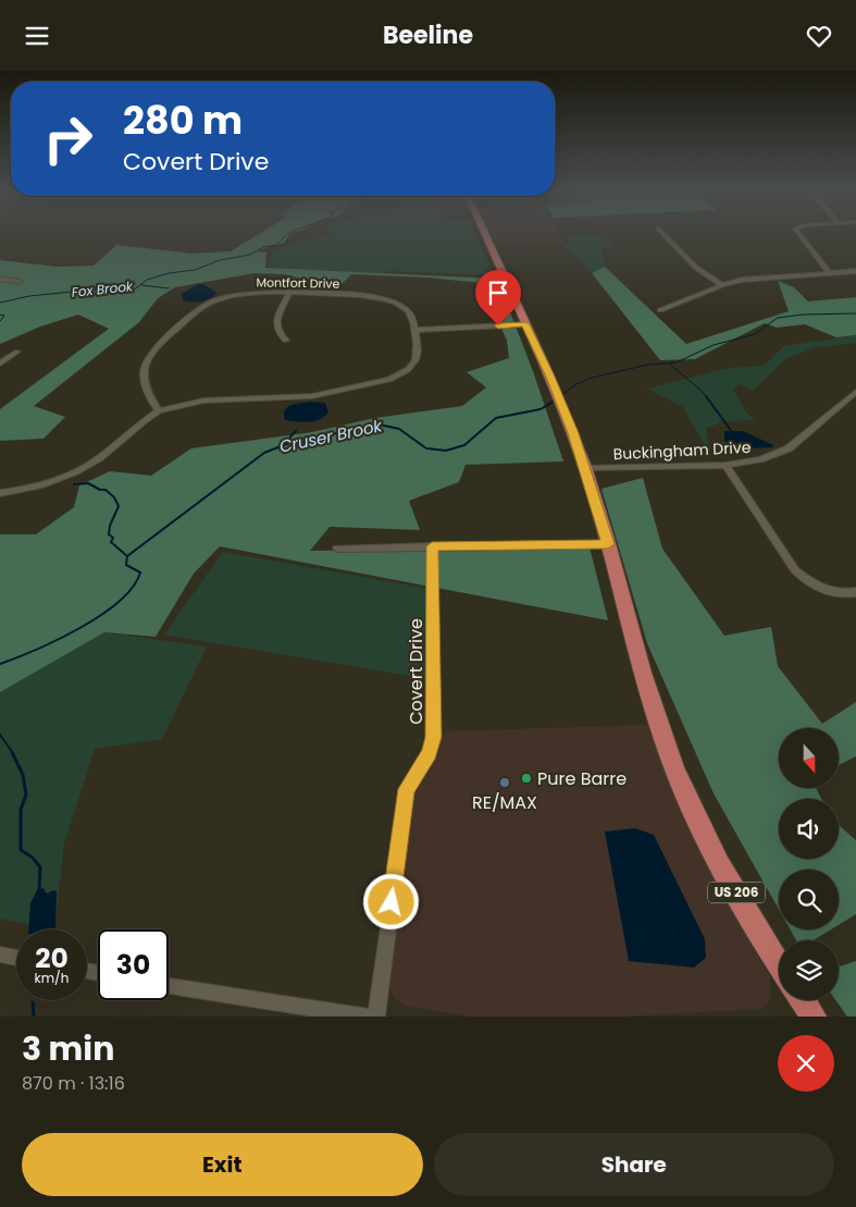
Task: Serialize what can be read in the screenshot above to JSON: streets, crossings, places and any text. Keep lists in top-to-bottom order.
{
  "streets": {
    "highway": ["US 206"],
    "street": ["Montfort Drive", "Buckingham Drive", "Covert Drive"]
  },
  "crossings": [
    ["Buckingham Drive", "US 206"]
  ],
  "water": ["Fox Brook", "Cruser Brook"],
  "places": ["Pure Barre", "RE/MAX"],
  "north": "bottom",
  "page": {
    "header": "Beeline",
    "turn": ["280 m", "Covert Drive"],
    "speed": "20 km/h",
    "limit": "30",
    "heading": ["3 min", "870 m · 13:16"],
    "buttons": ["Exit", "Share"]
  }
}
